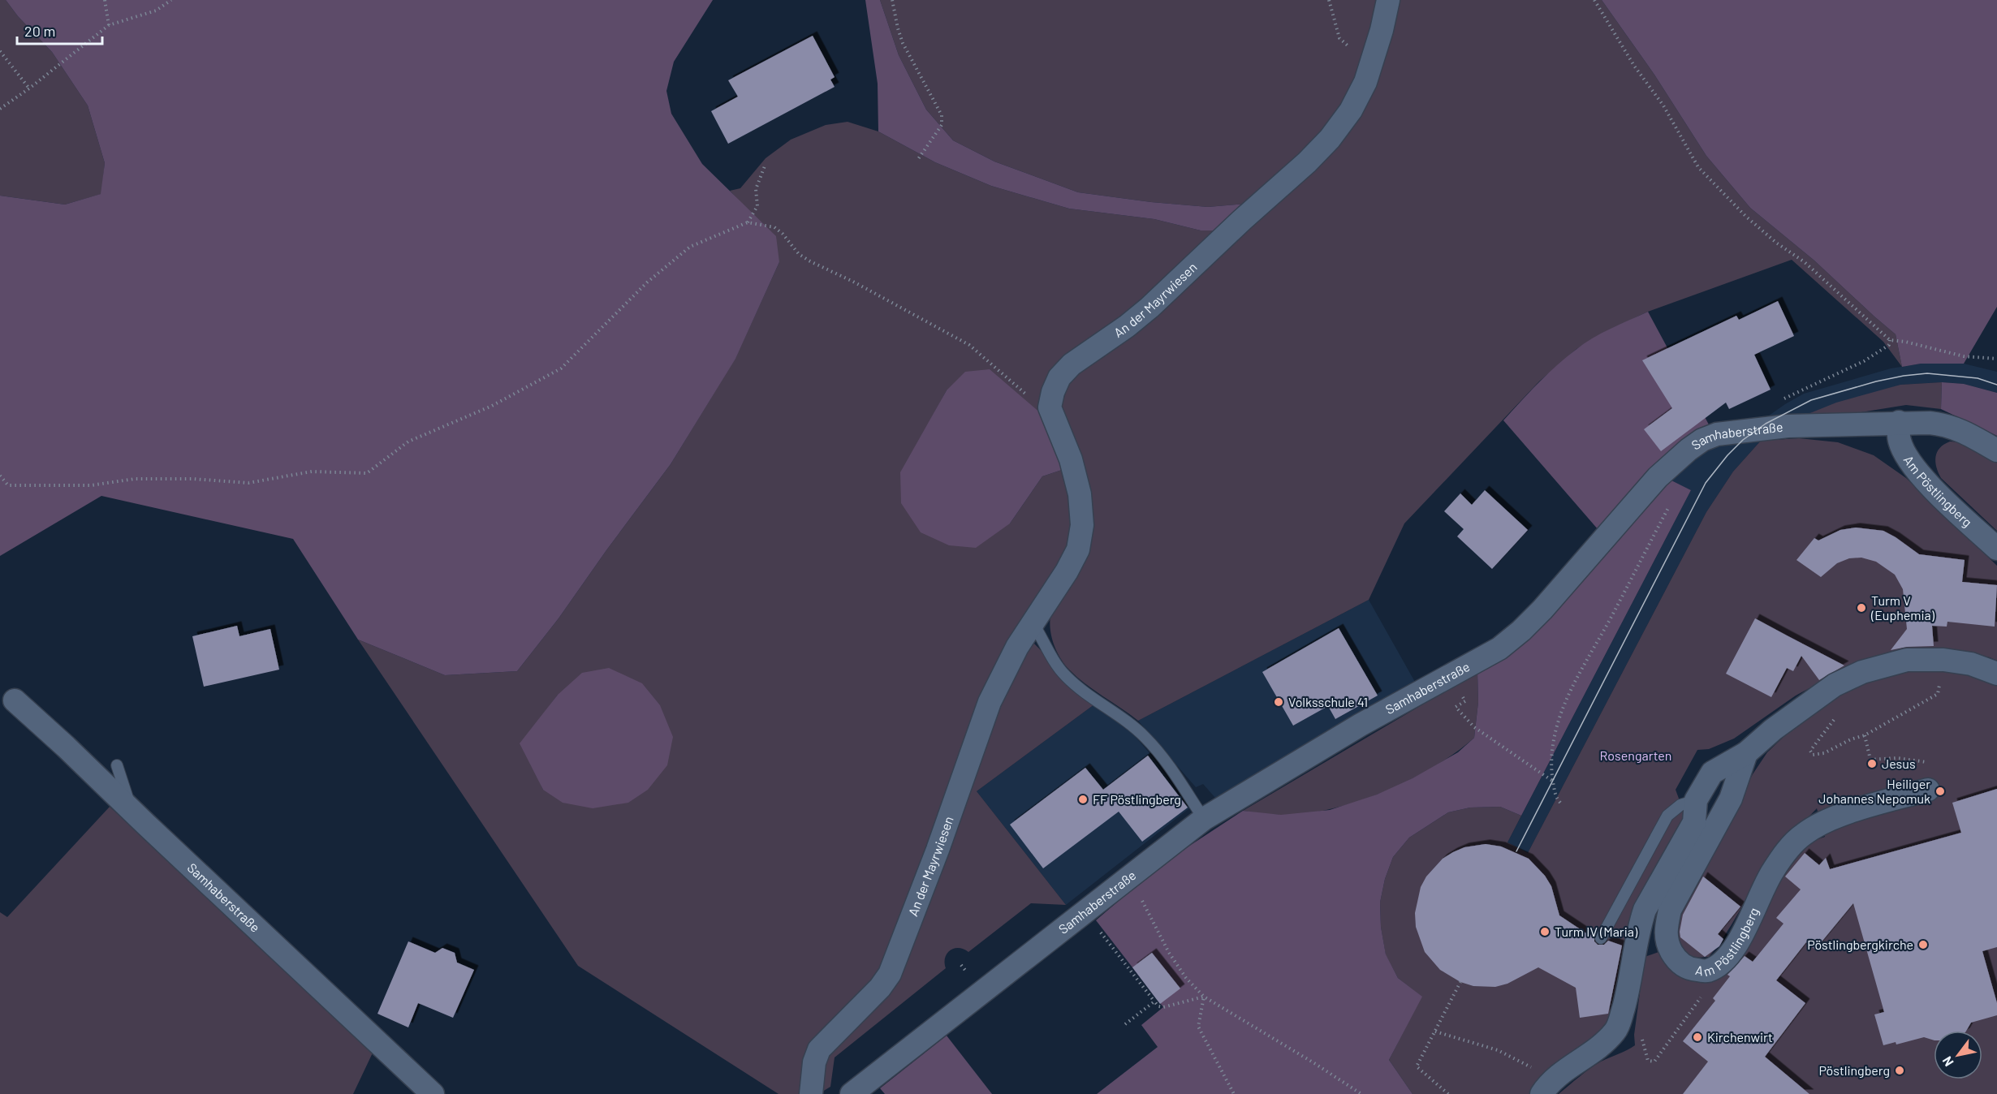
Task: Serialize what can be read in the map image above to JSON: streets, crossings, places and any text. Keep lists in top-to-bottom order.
{
  "streets": {
    "street": ["An der Mayrwiesen", "Samhaberstraße", "Am Pöstlingberg"]
  },
  "crossings": [
    ["Samhaberstraße", "Am Pöstlingberg"]
  ],
  "parks": ["Rosengarten"],
  "places": [
    "Turm V (Euphemia)",
    "Volksschule 41",
    "Jesus",
    "Heiliger Johannes Nepomuk",
    "FF Pöstlingberg",
    "Turm IV (Maria)",
    "Pöstlingbergkirche",
    "Kirchenwirt",
    "Pöstlingberg"
  ],
  "scale_bar": "20 m",
  "north": "bottom left"
}
